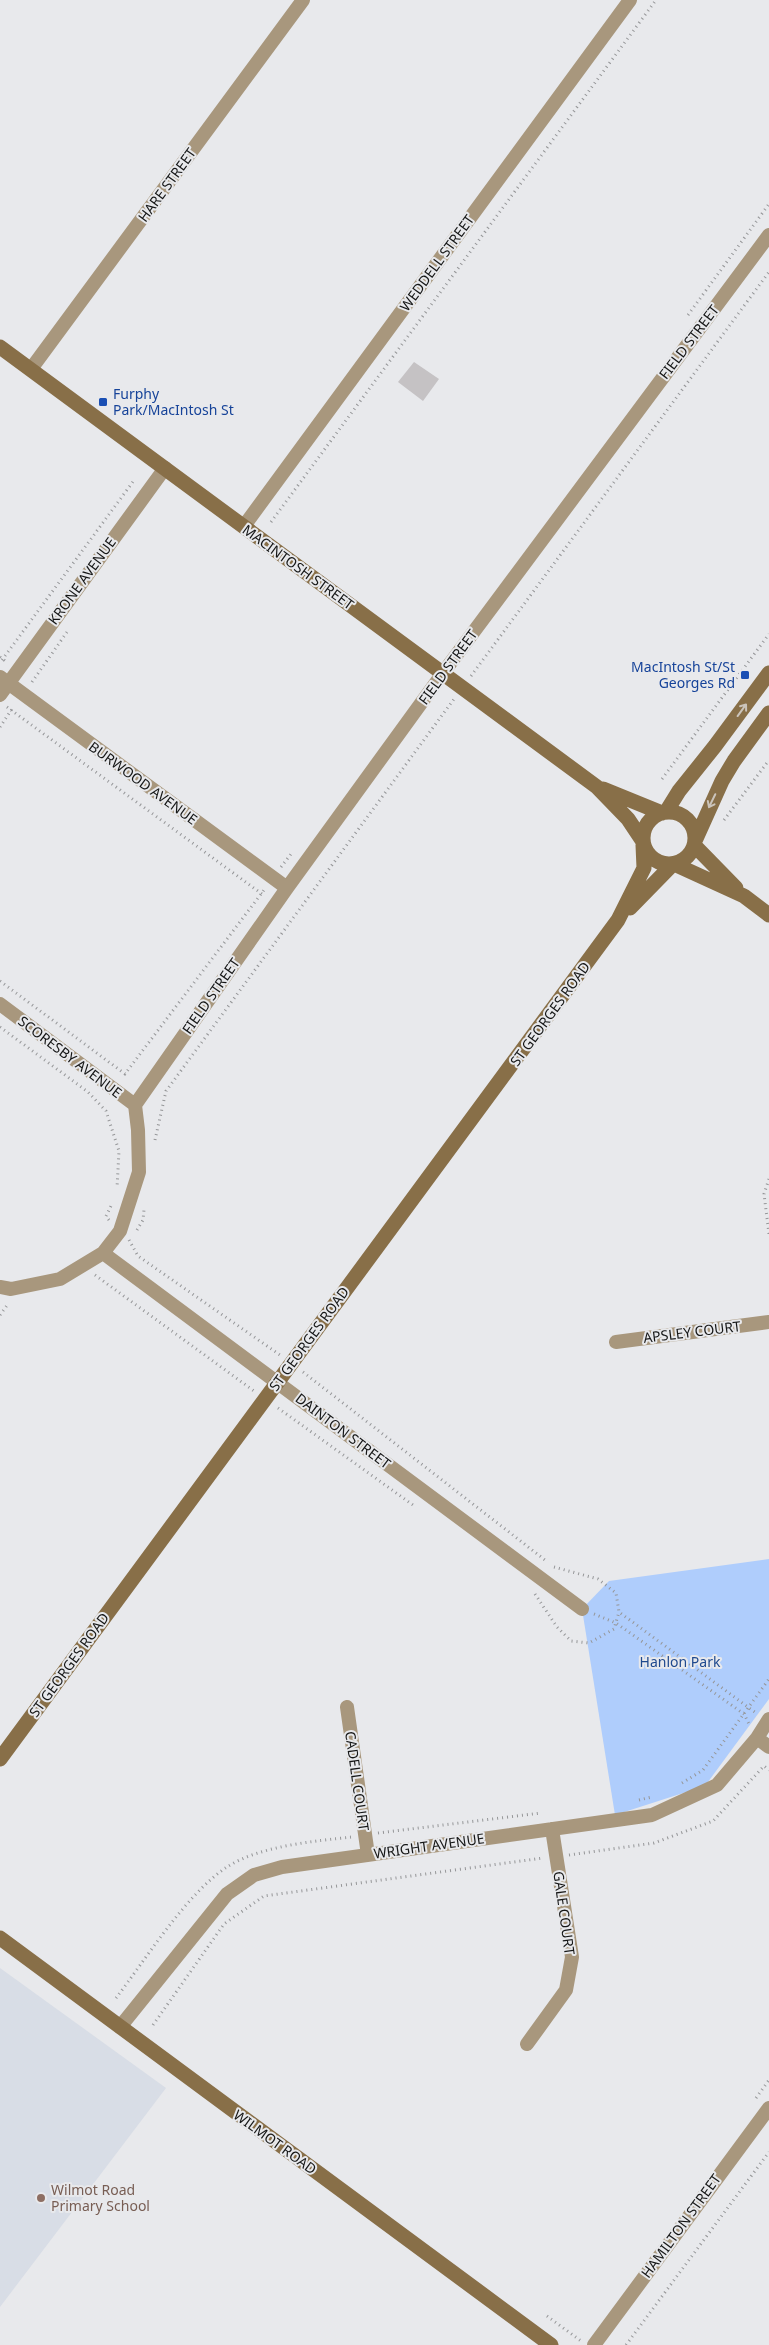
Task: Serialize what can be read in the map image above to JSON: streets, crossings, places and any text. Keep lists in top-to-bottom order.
{
  "streets": {
    "street": [
      "HARE STREET",
      "WEDDELL STREET",
      "FIELD STREET",
      "MACINTOSH STREET",
      "KRONE AVENUE",
      "BURWOOD AVENUE",
      "ST GEORGES ROAD",
      "SCORESBY AVENUE",
      "APSLEY COURT",
      "DAINTON STREET",
      "CADELL COURT",
      "WRIGHT AVENUE",
      "GALE COURT",
      "WILMOT ROAD",
      "HAMILTON STREET"
    ]
  },
  "crossings": [
    ["HARE STREET", "MACINTOSH STREET"],
    ["WEDDELL STREET", "MACINTOSH STREET"],
    ["FIELD STREET", "MACINTOSH STREET"],
    ["FIELD STREET", "BURWOOD AVENUE"],
    ["FIELD STREET", "SCORESBY AVENUE"],
    ["MACINTOSH STREET", "KRONE AVENUE"],
    ["MACINTOSH STREET", "ST GEORGES ROAD"],
    ["KRONE AVENUE", "BURWOOD AVENUE"],
    ["ST GEORGES ROAD", "DAINTON STREET"],
    ["SCORESBY AVENUE", "DAINTON STREET"],
    ["CADELL COURT", "WRIGHT AVENUE"],
    ["WRIGHT AVENUE", "GALE COURT"],
    ["WRIGHT AVENUE", "WILMOT ROAD"]
  ],
  "parks": ["Hanlon Park"],
  "places": {
    "transit": ["Furphy Park/MacIntosh St", "MacIntosh St/St Georges Rd"],
    "other": ["Wilmot Road Primary School"]
  }
}
